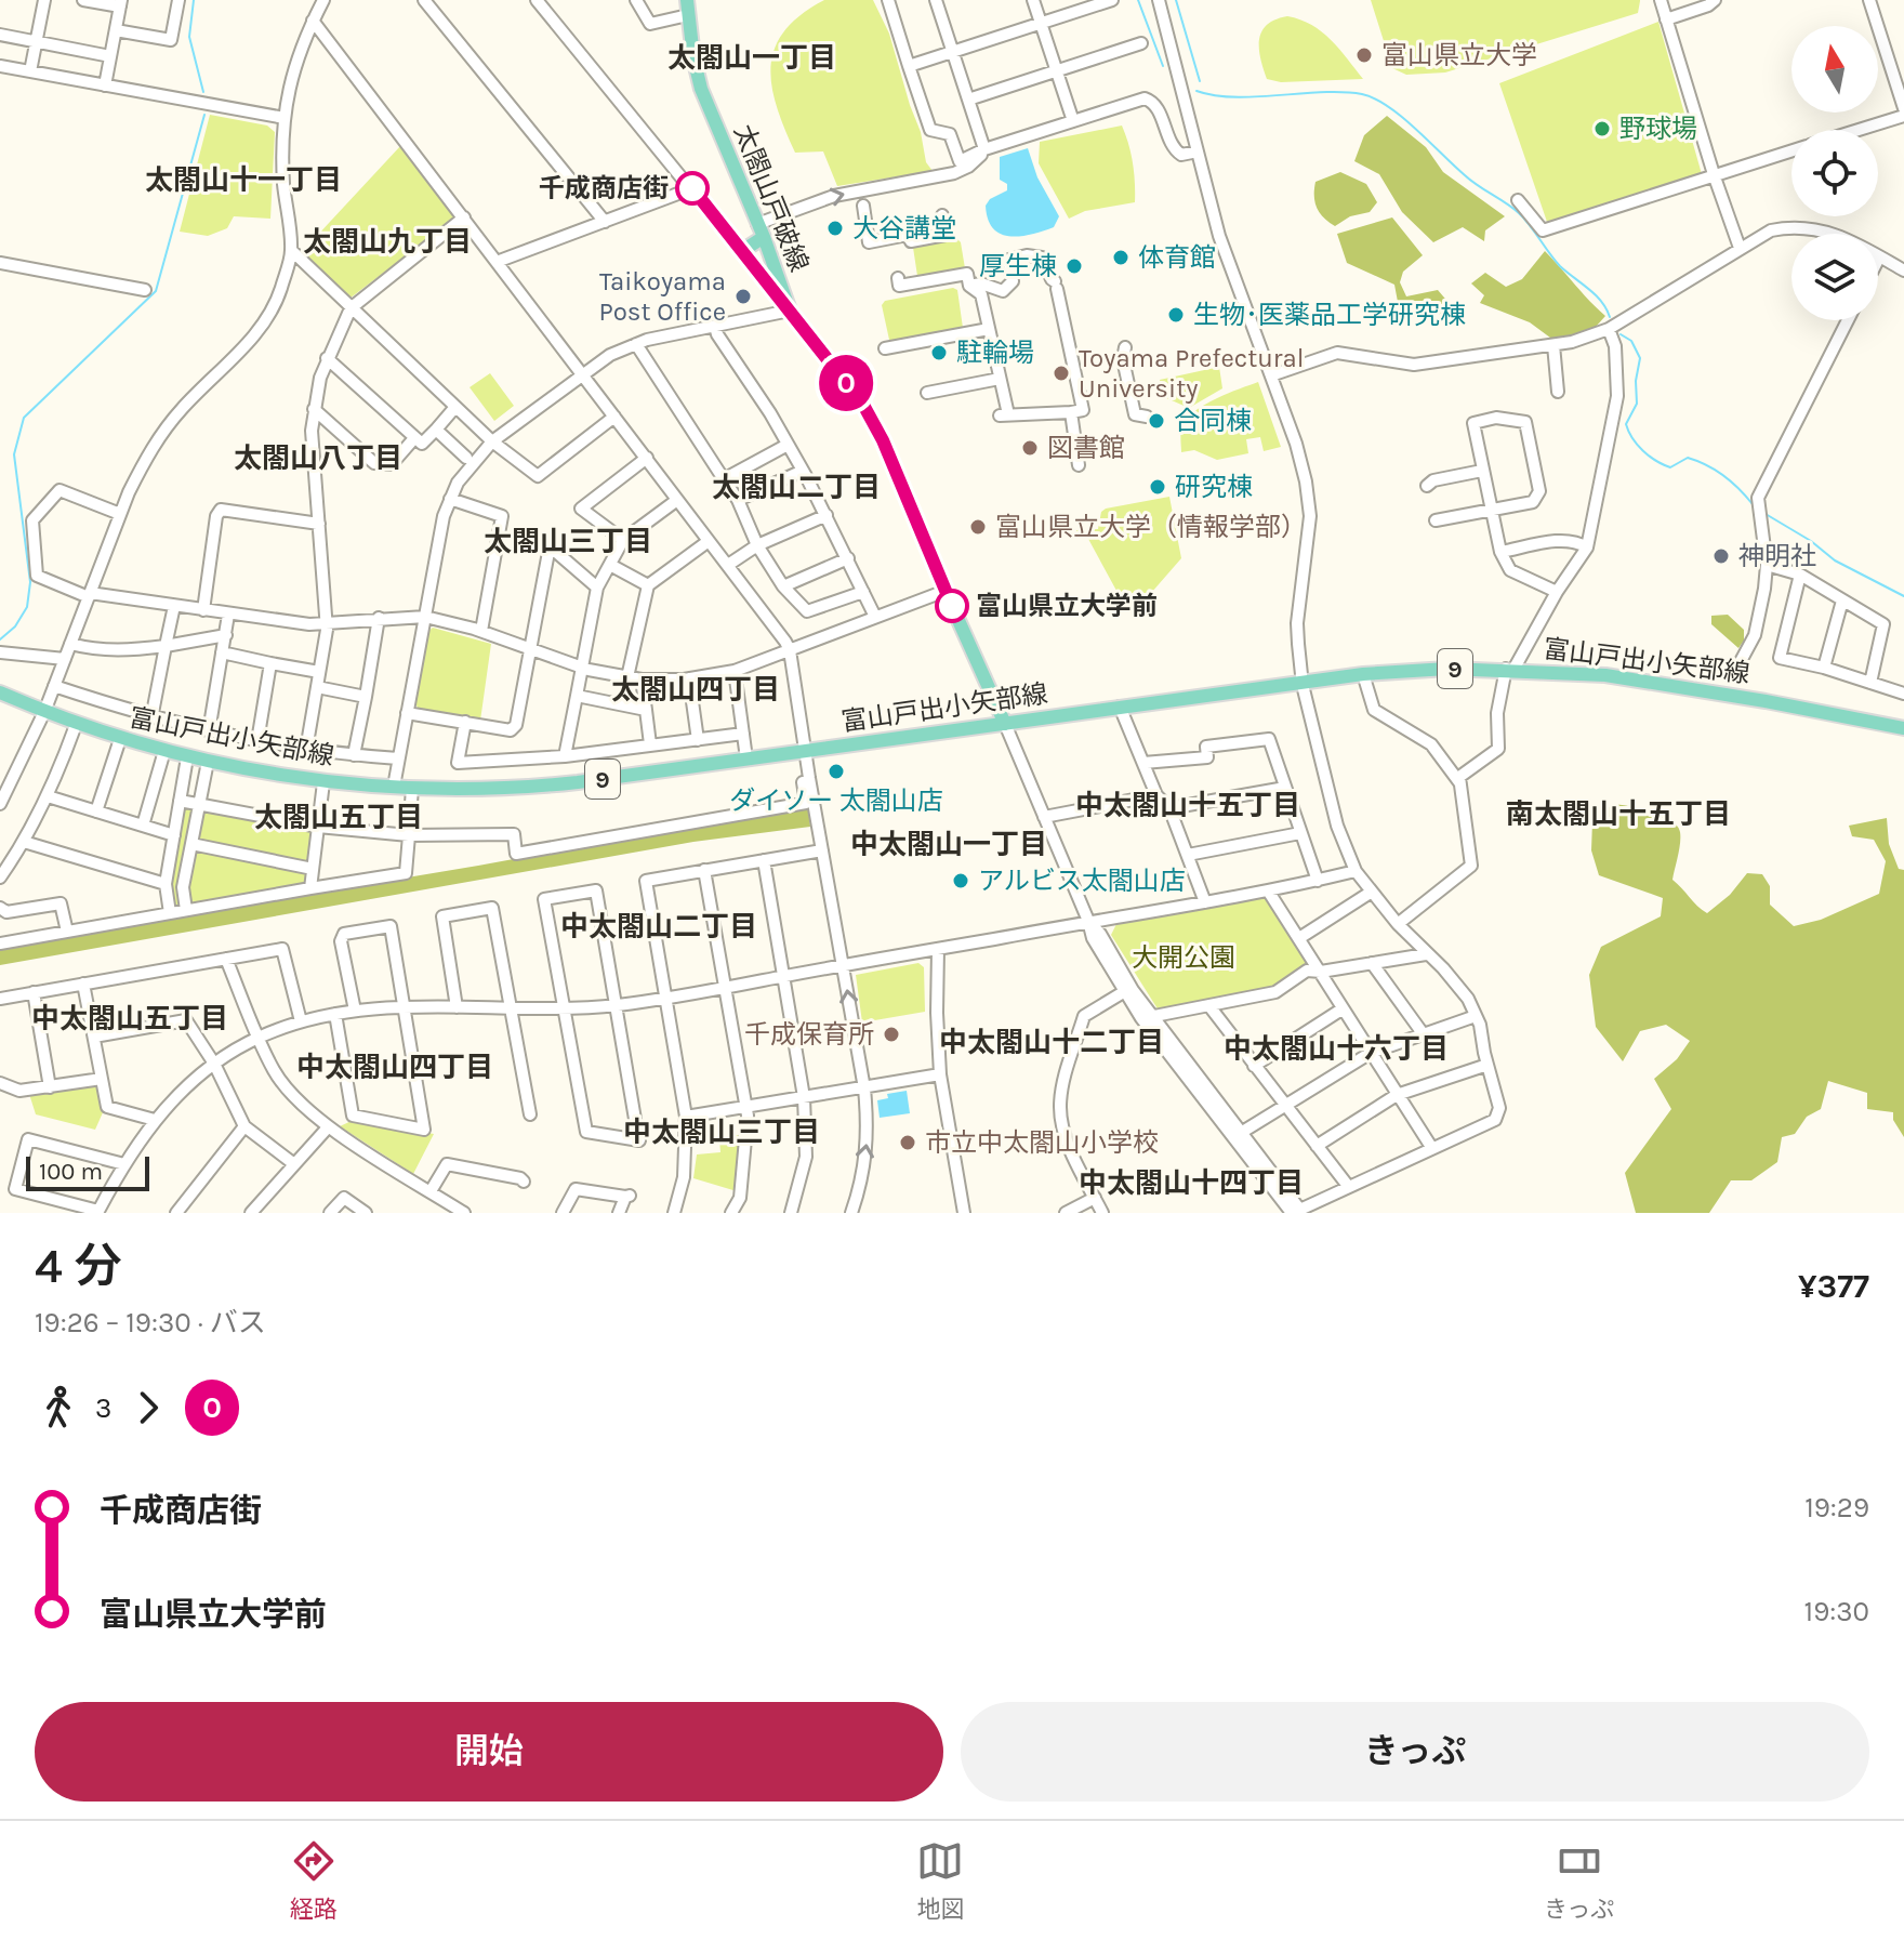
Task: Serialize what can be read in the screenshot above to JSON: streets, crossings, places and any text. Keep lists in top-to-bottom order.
{
  "streets": {
    "main road": ["太閤山戸破線", "富山戸出小矢部線", "9"]
  },
  "crossings": [
    ["太閤山戸破線", "富山戸出小矢部線"]
  ],
  "districts": [
    "太閤山一丁目",
    "太閤山十一丁目",
    "太閤山九丁目",
    "太閤山八丁目",
    "太閤山二丁目",
    "太閤山三丁目",
    "太閤山四丁目",
    "中太閤山十五丁目",
    "南太閤山十五丁目",
    "太閤山五丁目",
    "中太閤山一丁目",
    "中太閤山二丁目",
    "中太閤山五丁目",
    "中太閤山十二丁目",
    "中太閤山十六丁目",
    "中太閤山四丁目",
    "中太閤山三丁目",
    "中太閤山十四丁目"
  ],
  "parks": ["大開公園"],
  "places": [
    "富山県立大学",
    "野球場",
    "千成商店街",
    "大谷講堂",
    "体育館",
    "厚生棟",
    "Taikoyama Post Office",
    "生物･医薬品工学研究棟",
    "駐輪場",
    "Toyama Prefectural University",
    "合同棟",
    "図書館",
    "研究棟",
    "富山県立大学（情報学部）",
    "神明社",
    "富山県立大学前",
    "ダイソー 太閤山店",
    "アルビス太閤山店",
    "千成保育所",
    "市立中太閤山小学校"
  ],
  "lines": ["bus line 0"],
  "scale_bar": "100 m",
  "north": "top",
  "page": {
    "on_map": "0",
    "scale": "100 m",
    "heading": ["4 分", "19:26 – 19:30 · バス", "¥377"],
    "legs": ["3", "0"],
    "list": [
      {
        "name": "千成商店街",
        "value": "19:29"
      },
      {
        "name": "富山県立大学前",
        "value": "19:30"
      }
    ],
    "buttons": ["開始", "きっぷ"],
    "tabs": ["経路", "地図", "きっぷ"]
  }
}
